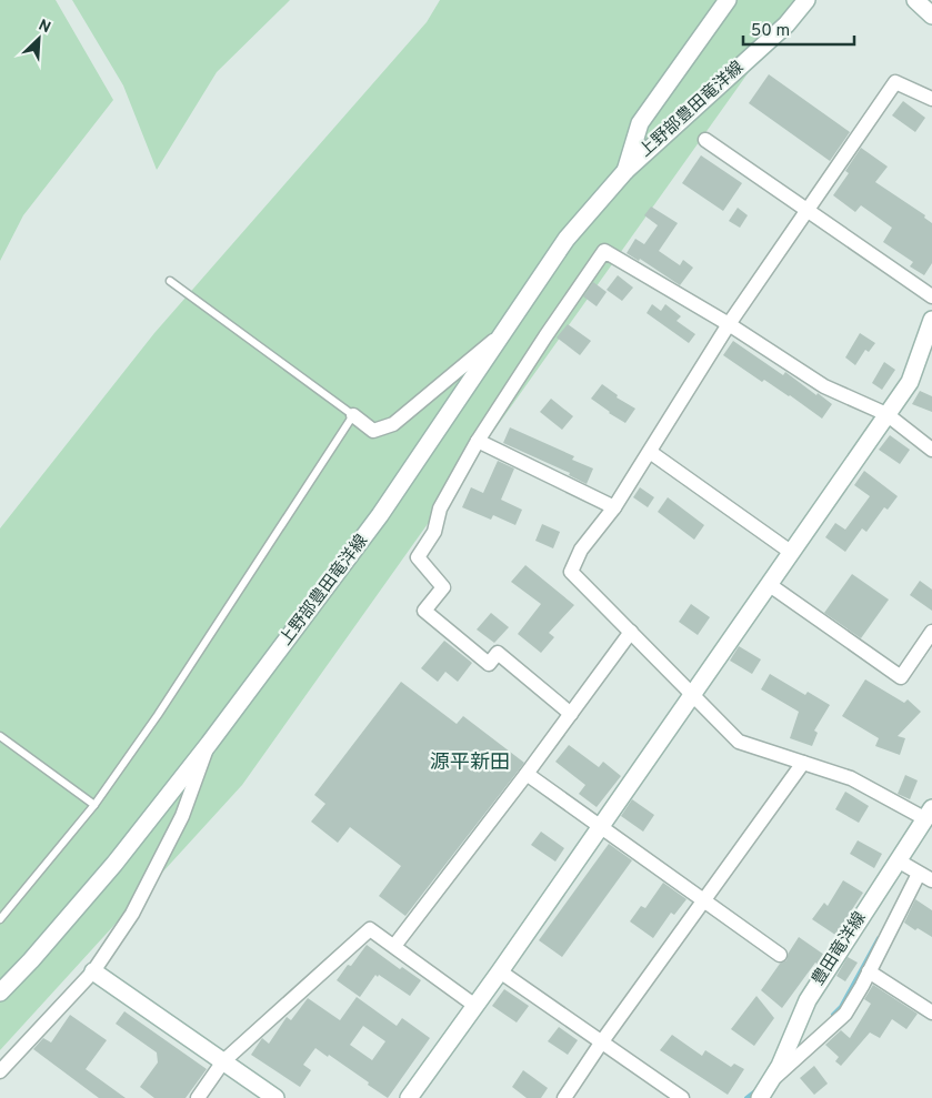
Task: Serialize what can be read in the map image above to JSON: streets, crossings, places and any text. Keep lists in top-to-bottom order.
{
  "streets": {
    "main road": ["上野部豊田竜洋線", "豊田竜洋線"]
  },
  "districts": ["源平新田"],
  "scale_bar": "50 m",
  "north": "top right"
}
